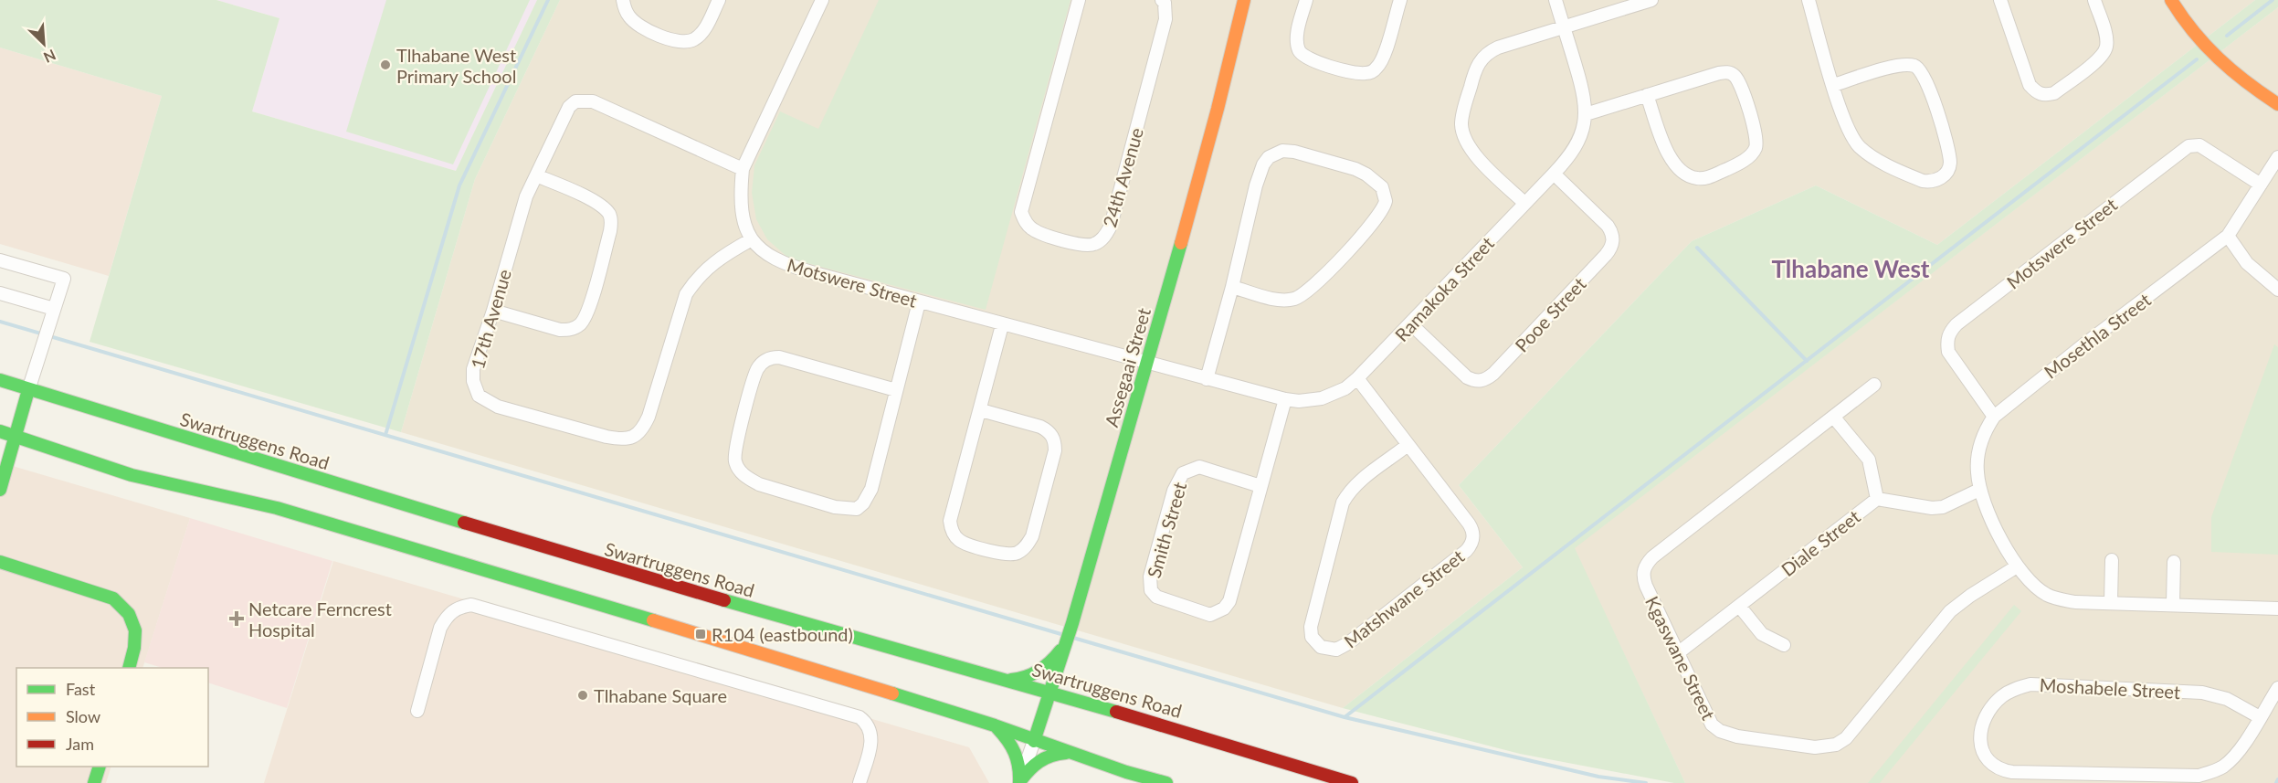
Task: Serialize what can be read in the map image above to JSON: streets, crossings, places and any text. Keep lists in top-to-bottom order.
{
  "streets": {
    "main road": ["Assegaai Street", "Swartruggens Road"],
    "street": [
      "24th Avenue",
      "Motswere Street",
      "Ramakoka Street",
      "Pooe Street",
      "17th Avenue",
      "Mosethla Street",
      "Smith Street",
      "Diale Street",
      "Matshwane Street",
      "Kgaswane Street",
      "Moshabele Street"
    ]
  },
  "crossings": [
    ["Motswere Street", "Ramakoka Street"],
    ["Motswere Street", "17th Avenue"],
    ["Motswere Street", "Mosethla Street"],
    ["Motswere Street", "Assegaai Street"],
    ["Ramakoka Street", "Pooe Street"],
    ["Ramakoka Street", "Assegaai Street"],
    ["Ramakoka Street", "Smith Street"],
    ["Ramakoka Street", "Matshwane Street"],
    ["Mosethla Street", "Diale Street"],
    ["Mosethla Street", "Kgaswane Street"],
    ["Assegaai Street", "Swartruggens Road"],
    ["Diale Street", "Kgaswane Street"]
  ],
  "districts": ["Tlhabane West"],
  "places": {
    "other": ["Tlhabane West Primary School", "Tlhabane Square"],
    "health": ["Netcare Ferncrest Hospital"],
    "transit": ["R104 (eastbound)"]
  },
  "legend": ["Fast", "Slow", "Jam"],
  "north": "bottom right"
}
